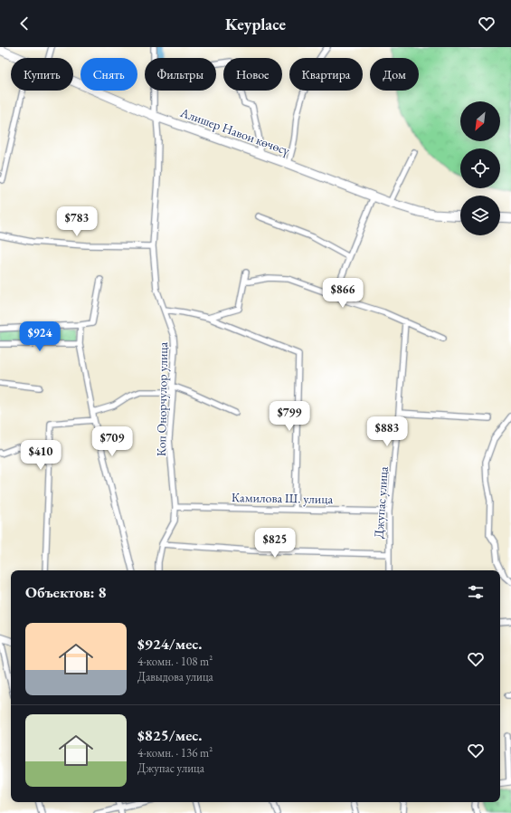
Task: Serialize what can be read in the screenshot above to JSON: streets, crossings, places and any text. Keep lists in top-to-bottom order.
{
  "streets": {
    "main road": ["Алишер Навои көчөсү"],
    "street": ["Коп Онорчулор улица", "Камилова Ш. улица", "Джупас улица"]
  },
  "crossings": [
    ["Алишер Навои көчөсү", "Коп Онорчулор улица"],
    ["Коп Онорчулор улица", "Камилова Ш. улица"],
    ["Коп Онорчулор улица", "Джупас улица"],
    ["Камилова Ш. улица", "Джупас улица"]
  ],
  "north": "bottom left",
  "page": {
    "header": "Keyplace",
    "chip": [
      "Купить",
      "Снять",
      "Фильтры",
      "Новое",
      "Квартира",
      "Дом"
    ],
    "price": [
      "$783",
      "$866",
      "$924",
      "$799",
      "$883",
      "$709",
      "$410",
      "$825"
    ],
    "heading": "Объектов: 8",
    "list": [
      {
        "name": "$924/мес.",
        "note": "4-комн. · 108 m² · Давыдова улица"
      },
      {
        "name": "$825/мес.",
        "note": "4-комн. · 136 m² · Джупас улица"
      }
    ]
  }
}
